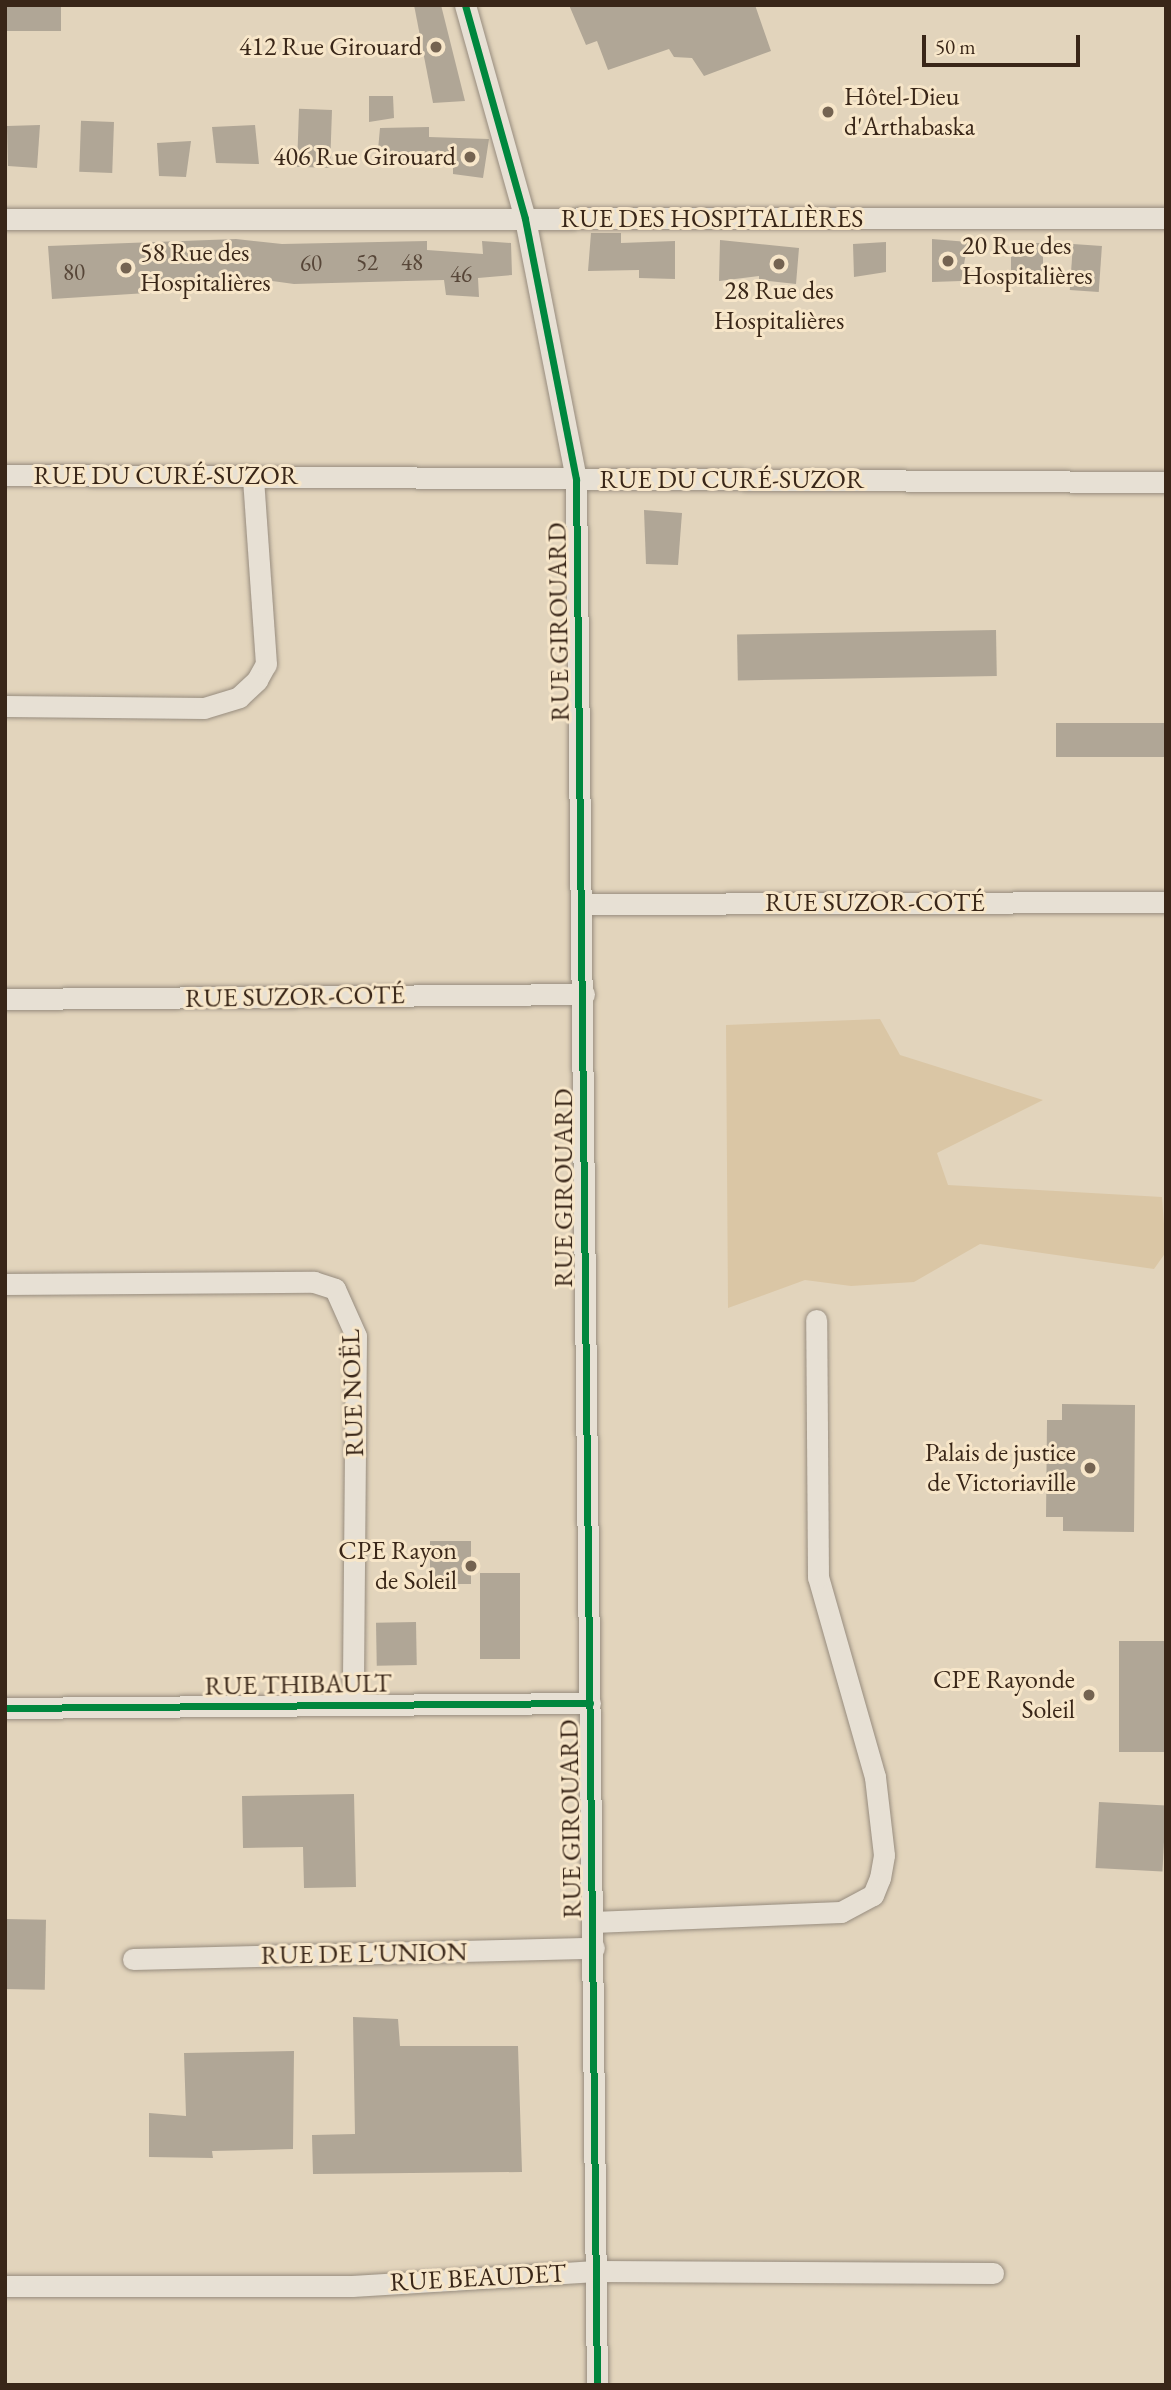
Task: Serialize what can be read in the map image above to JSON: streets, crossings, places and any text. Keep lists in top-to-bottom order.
{
  "streets": {
    "street": [
      "RUE DES HOSPITALIÈRES",
      "RUE DU CURÉ-SUZOR",
      "RUE GIROUARD",
      "RUE SUZOR-COTÉ",
      "RUE NOËL",
      "RUE THIBAULT",
      "RUE DE L'UNION",
      "RUE BEAUDET"
    ]
  },
  "crossings": [
    ["RUE DES HOSPITALIÈRES", "RUE GIROUARD"],
    ["RUE DU CURÉ-SUZOR", "RUE GIROUARD"],
    ["RUE GIROUARD", "RUE SUZOR-COTÉ"],
    ["RUE GIROUARD", "RUE THIBAULT"],
    ["RUE GIROUARD", "RUE DE L'UNION"],
    ["RUE GIROUARD", "RUE BEAUDET"],
    ["RUE NOËL", "RUE THIBAULT"]
  ],
  "places": [
    "412 Rue Girouard",
    "Hôtel-Dieu d'Arthabaska",
    "406 Rue Girouard",
    "20 Rue des Hospitalières",
    "28 Rue des Hospitalières",
    "58 Rue des Hospitalières",
    "Palais de justice de Victoriaville",
    "CPE Rayon de Soleil",
    "CPE Rayonde Soleil"
  ],
  "house_numbers": [
    "52",
    "48",
    "60",
    "80",
    "46"
  ],
  "scale_bar": "50 m"
}
